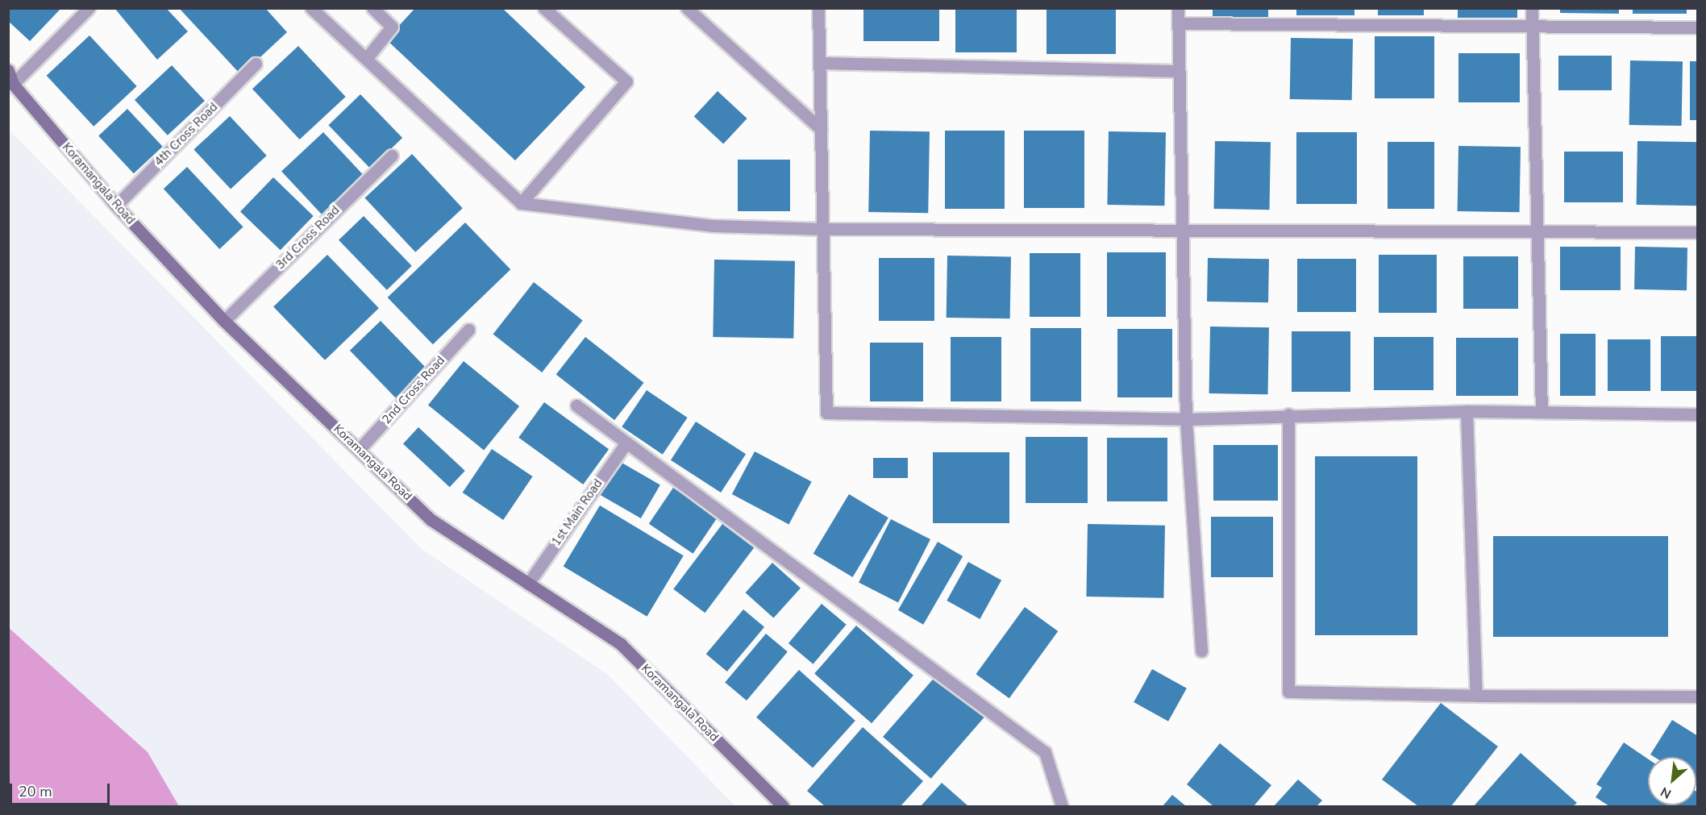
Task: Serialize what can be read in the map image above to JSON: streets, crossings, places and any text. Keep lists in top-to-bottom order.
{
  "streets": {
    "street": [
      "4th Cross Road",
      "Koramangala Road",
      "3rd Cross Road",
      "2nd Cross Road",
      "1st Main Road"
    ]
  },
  "crossings": [
    ["4th Cross Road", "Koramangala Road"],
    ["Koramangala Road", "3rd Cross Road"],
    ["Koramangala Road", "2nd Cross Road"],
    ["Koramangala Road", "1st Main Road"]
  ],
  "scale_bar": "20 m",
  "north": "bottom left"
}
